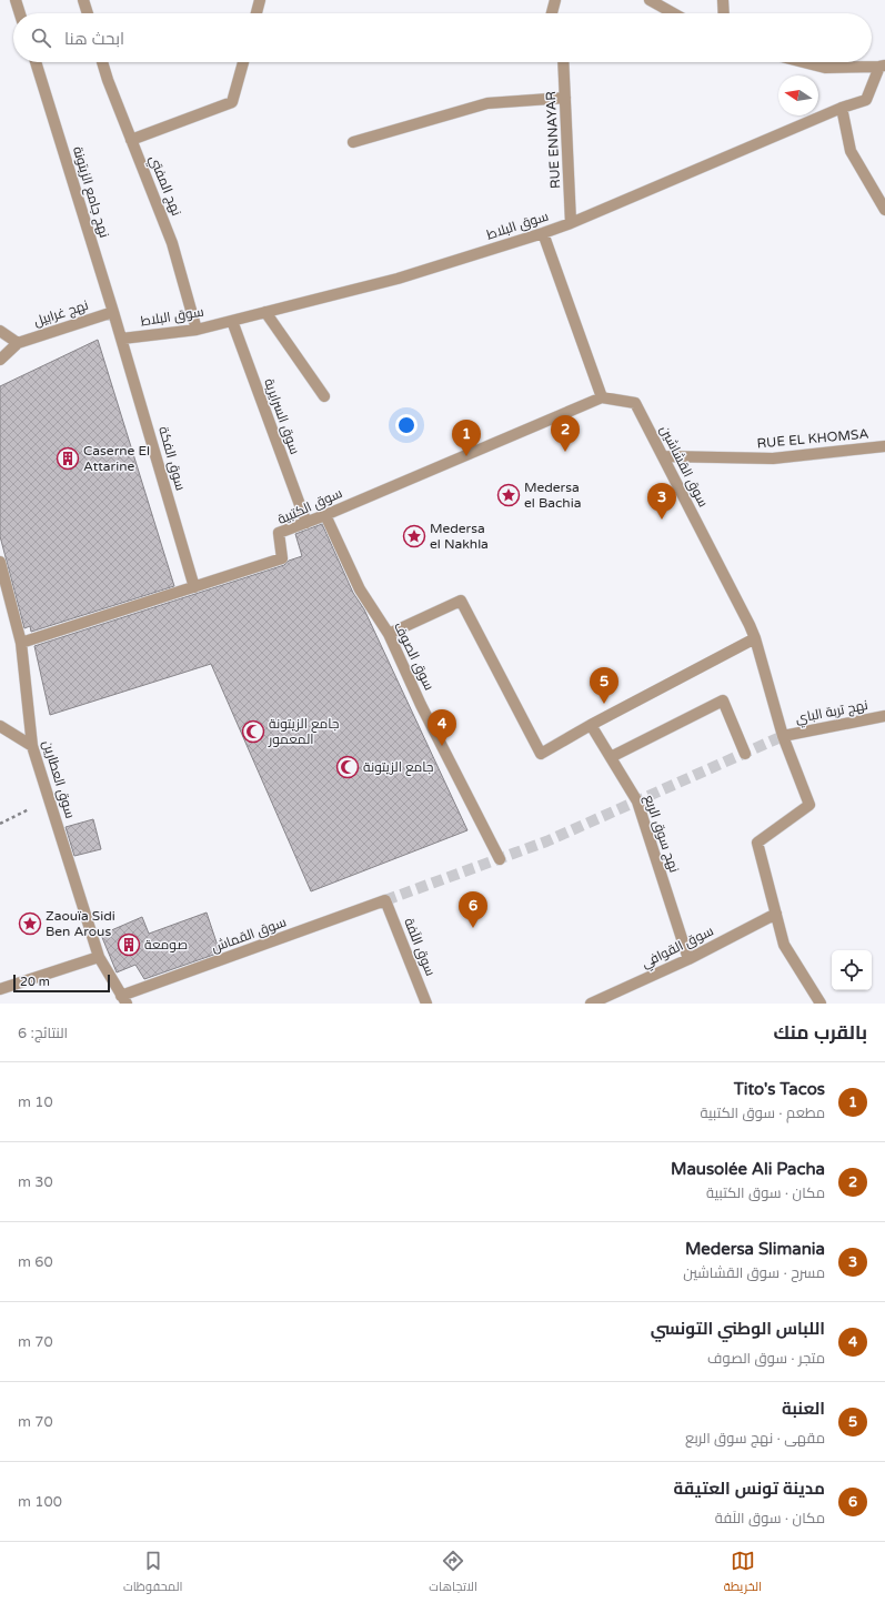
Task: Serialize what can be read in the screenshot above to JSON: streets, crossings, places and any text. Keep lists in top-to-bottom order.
{
  "streets": {
    "street": [
      "RUE ENNAYAR",
      "نهج المفتي",
      "نهج جامع الزيتونة",
      "سوق البلاط",
      "نهج غرابيل",
      "سوق السرايرية",
      "RUE EL KHOMSA",
      "سوق الفكة",
      "سوق القشاشين",
      "سوق الكتبية",
      "سوق الصوف",
      "نهج تربة الباي",
      "سوق العطارين",
      "نهج سوق الربع",
      "سوق القماش",
      "سوق اللَفة",
      "سوق القوافي"
    ]
  },
  "crossings": [
    ["RUE ENNAYAR", "سوق البلاط"],
    ["نهج المفتي", "سوق البلاط"],
    ["نهج جامع الزيتونة", "سوق البلاط"],
    ["نهج جامع الزيتونة", "نهج غرابيل"],
    ["نهج جامع الزيتونة", "سوق الفكة"],
    ["سوق البلاط", "سوق السرايرية"],
    ["سوق البلاط", "سوق الفكة"],
    ["سوق السرايرية", "سوق الكتبية"],
    ["RUE EL KHOMSA", "سوق القشاشين"],
    ["سوق الفكة", "سوق الكتبية"],
    ["سوق القشاشين", "سوق الكتبية"],
    ["سوق القشاشين", "نهج تربة الباي"],
    ["سوق القشاشين", "سوق القوافي"],
    ["سوق الكتبية", "سوق الصوف"],
    ["سوق الكتبية", "سوق العطارين"],
    ["سوق العطارين", "سوق القماش"],
    ["نهج سوق الربع", "سوق القوافي"],
    ["سوق القماش", "سوق اللَفة"]
  ],
  "places": {
    "building": ["Caserne El Attarine", "صومعة"],
    "place": ["Medersa el Bachia", "Medersa el Nakhla", "Zaouïa Sidi Ben Arous"],
    "mosque": ["جامع الزيتونة المعمور", "جامع الزيتونة"]
  },
  "scale_bar": "20 m",
  "north": "left",
  "page": {
    "search": "ابحث هنا",
    "pins": [
      "2",
      "1",
      "3",
      "5",
      "4",
      "6"
    ],
    "scale": "20 m",
    "heading": ["بالقرب منك", "النتائج: 6"],
    "list": [
      {
        "mark": "1",
        "name": "Tito's Tacos",
        "note": "مطعم · سوق الكتبية",
        "value": "10 m"
      },
      {
        "mark": "2",
        "name": "Mausolée Ali Pacha",
        "note": "مكان · سوق الكتبية",
        "value": "30 m"
      },
      {
        "mark": "3",
        "name": "Medersa Slimania",
        "note": "مسرح · سوق القشاشين",
        "value": "60 m"
      },
      {
        "mark": "4",
        "name": "اللباس الوطني التونسي",
        "note": "متجر · سوق الصوف",
        "value": "70 m"
      },
      {
        "mark": "5",
        "name": "العنبة",
        "note": "مقهى · نهج سوق الربع",
        "value": "70 m"
      },
      {
        "mark": "6",
        "name": "مدينة تونس العتيقة",
        "note": "مكان · سوق اللَفة",
        "value": "100 m"
      }
    ],
    "nav": ["الخريطة", "الاتجاهات", "المحفوظات"]
  }
}
